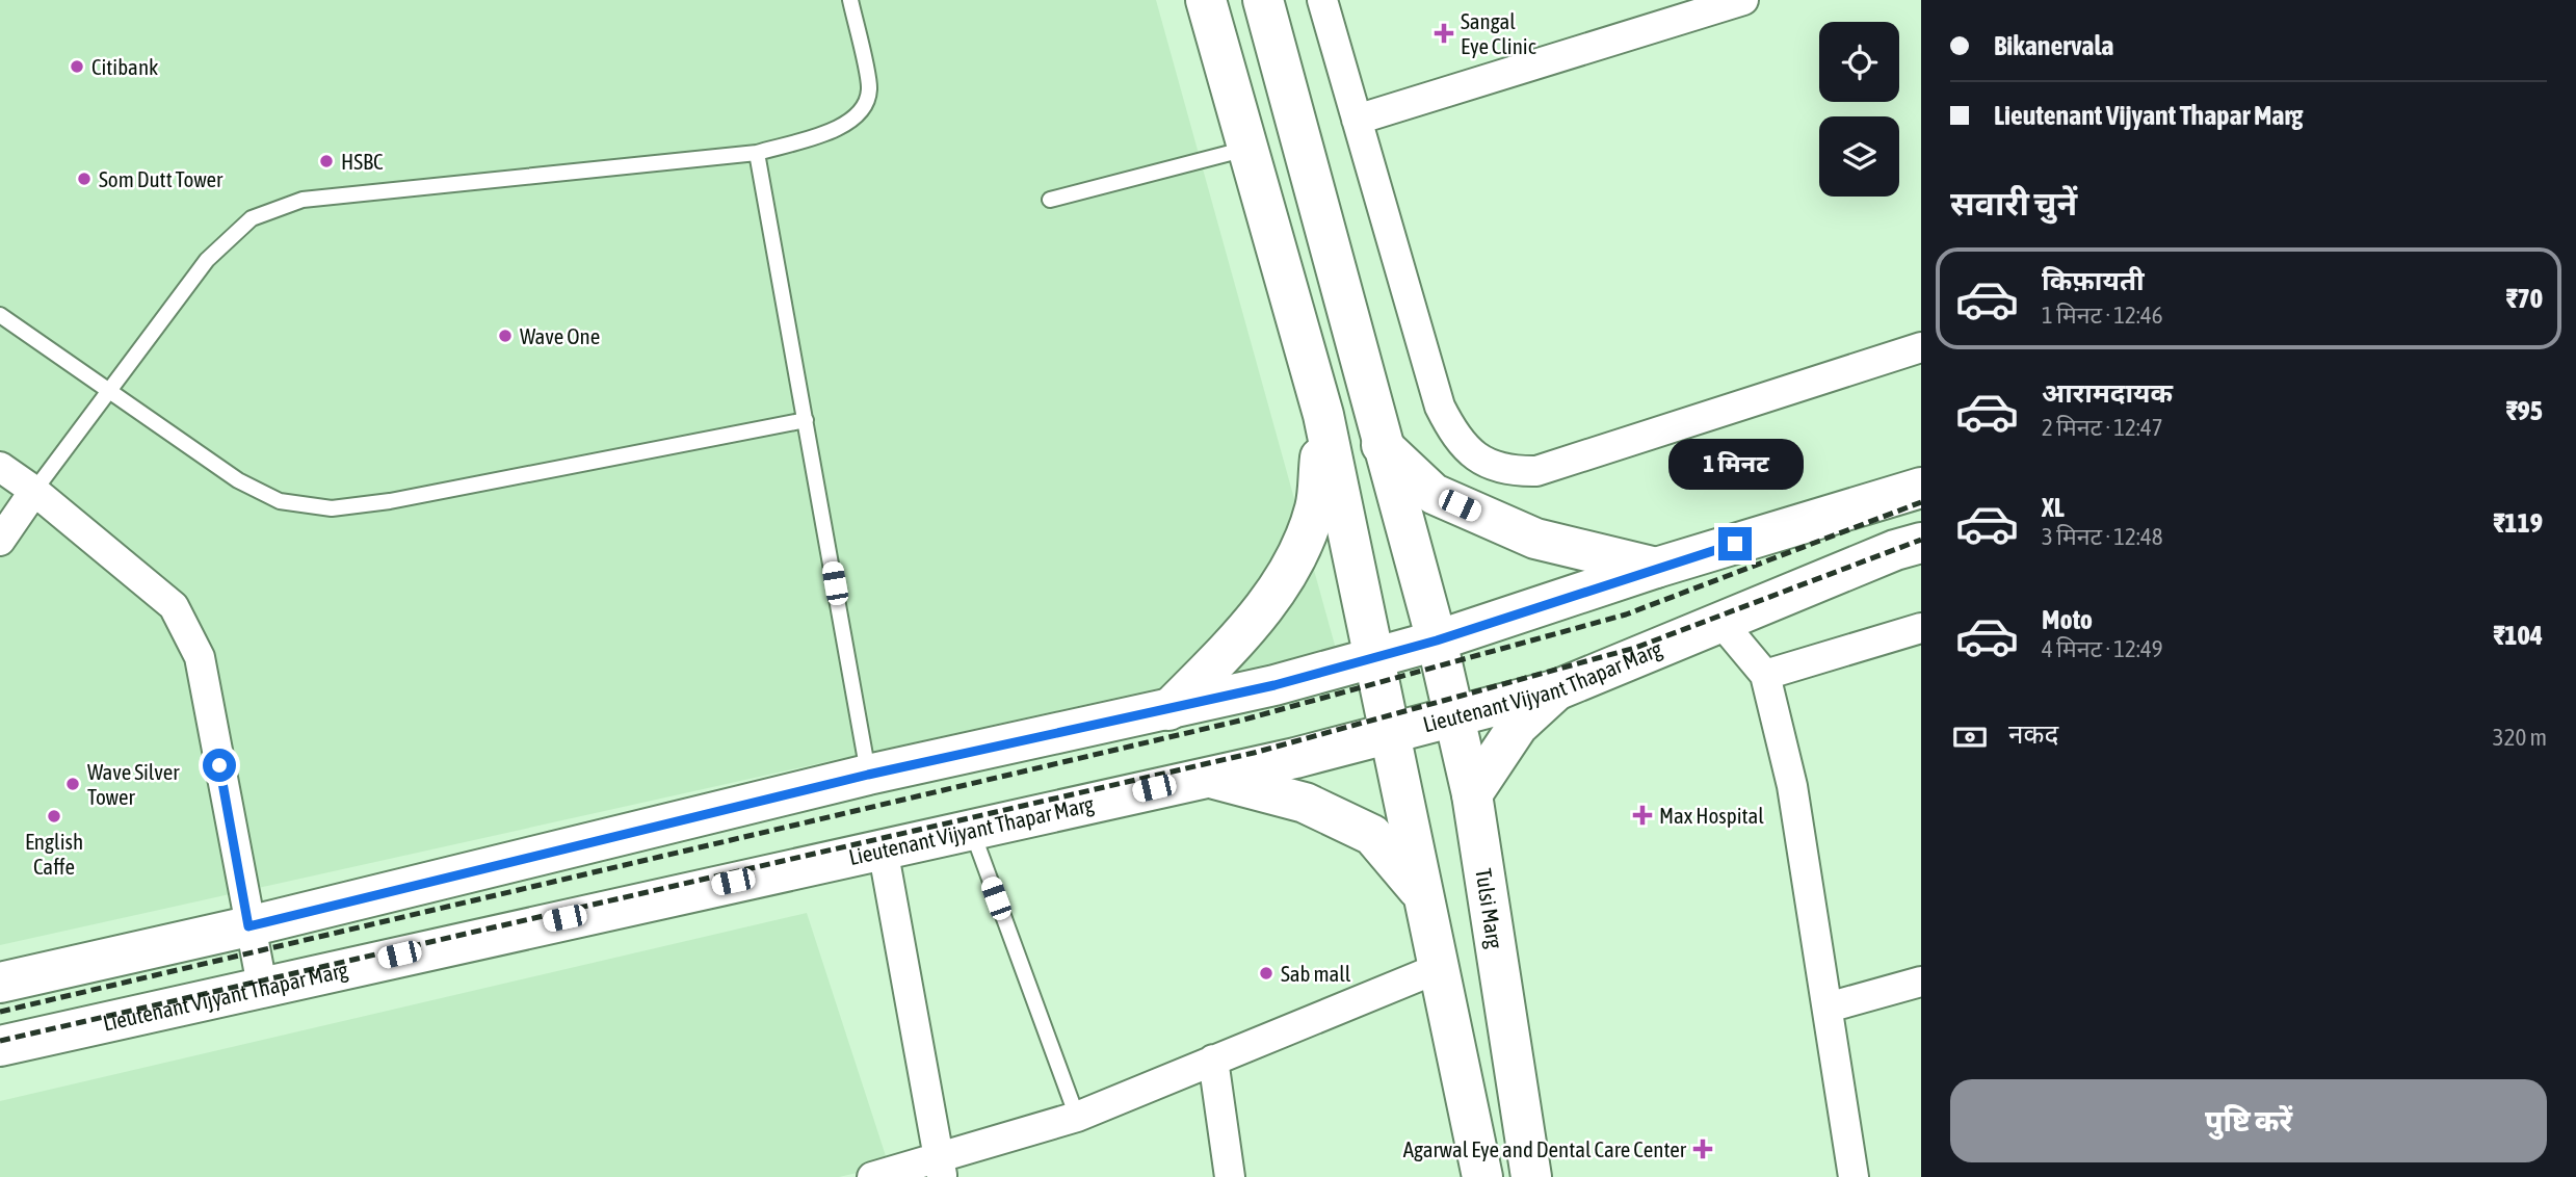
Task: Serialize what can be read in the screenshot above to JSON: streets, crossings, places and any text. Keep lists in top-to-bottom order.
{
  "streets": {
    "main road": ["Lieutenant Vijyant Thapar Marg", "Tulsi Marg"]
  },
  "crossings": [
    ["Lieutenant Vijyant Thapar Marg", "Tulsi Marg"]
  ],
  "places": {
    "health": ["Sangal Eye Clinic", "Max Hospital", "Agarwal Eye and Dental Care Center"],
    "other": [
      "Citibank",
      "HSBC",
      "Som Dutt Tower",
      "Wave One",
      "Wave Silver Tower",
      "English Caffe",
      "Sab mall"
    ]
  },
  "page": {
    "banner": ["Bikanervala", "Lieutenant Vijyant Thapar Marg"],
    "heading": "सवारी चुनें",
    "list": [
      {
        "name": "किफ़ायती",
        "note": "1 मिनट · 12:46",
        "value": "₹70"
      },
      {
        "name": "आरामदायक",
        "note": "2 मिनट · 12:47",
        "value": "₹95"
      },
      {
        "name": "XL",
        "note": "3 मिनट · 12:48",
        "value": "₹119"
      },
      {
        "name": "Moto",
        "note": "4 मिनट · 12:49",
        "value": "₹104"
      }
    ],
    "bubble": "1 मिनट",
    "pay": ["नकद", "320 m"],
    "buttons": "पुष्टि करें"
  }
}
